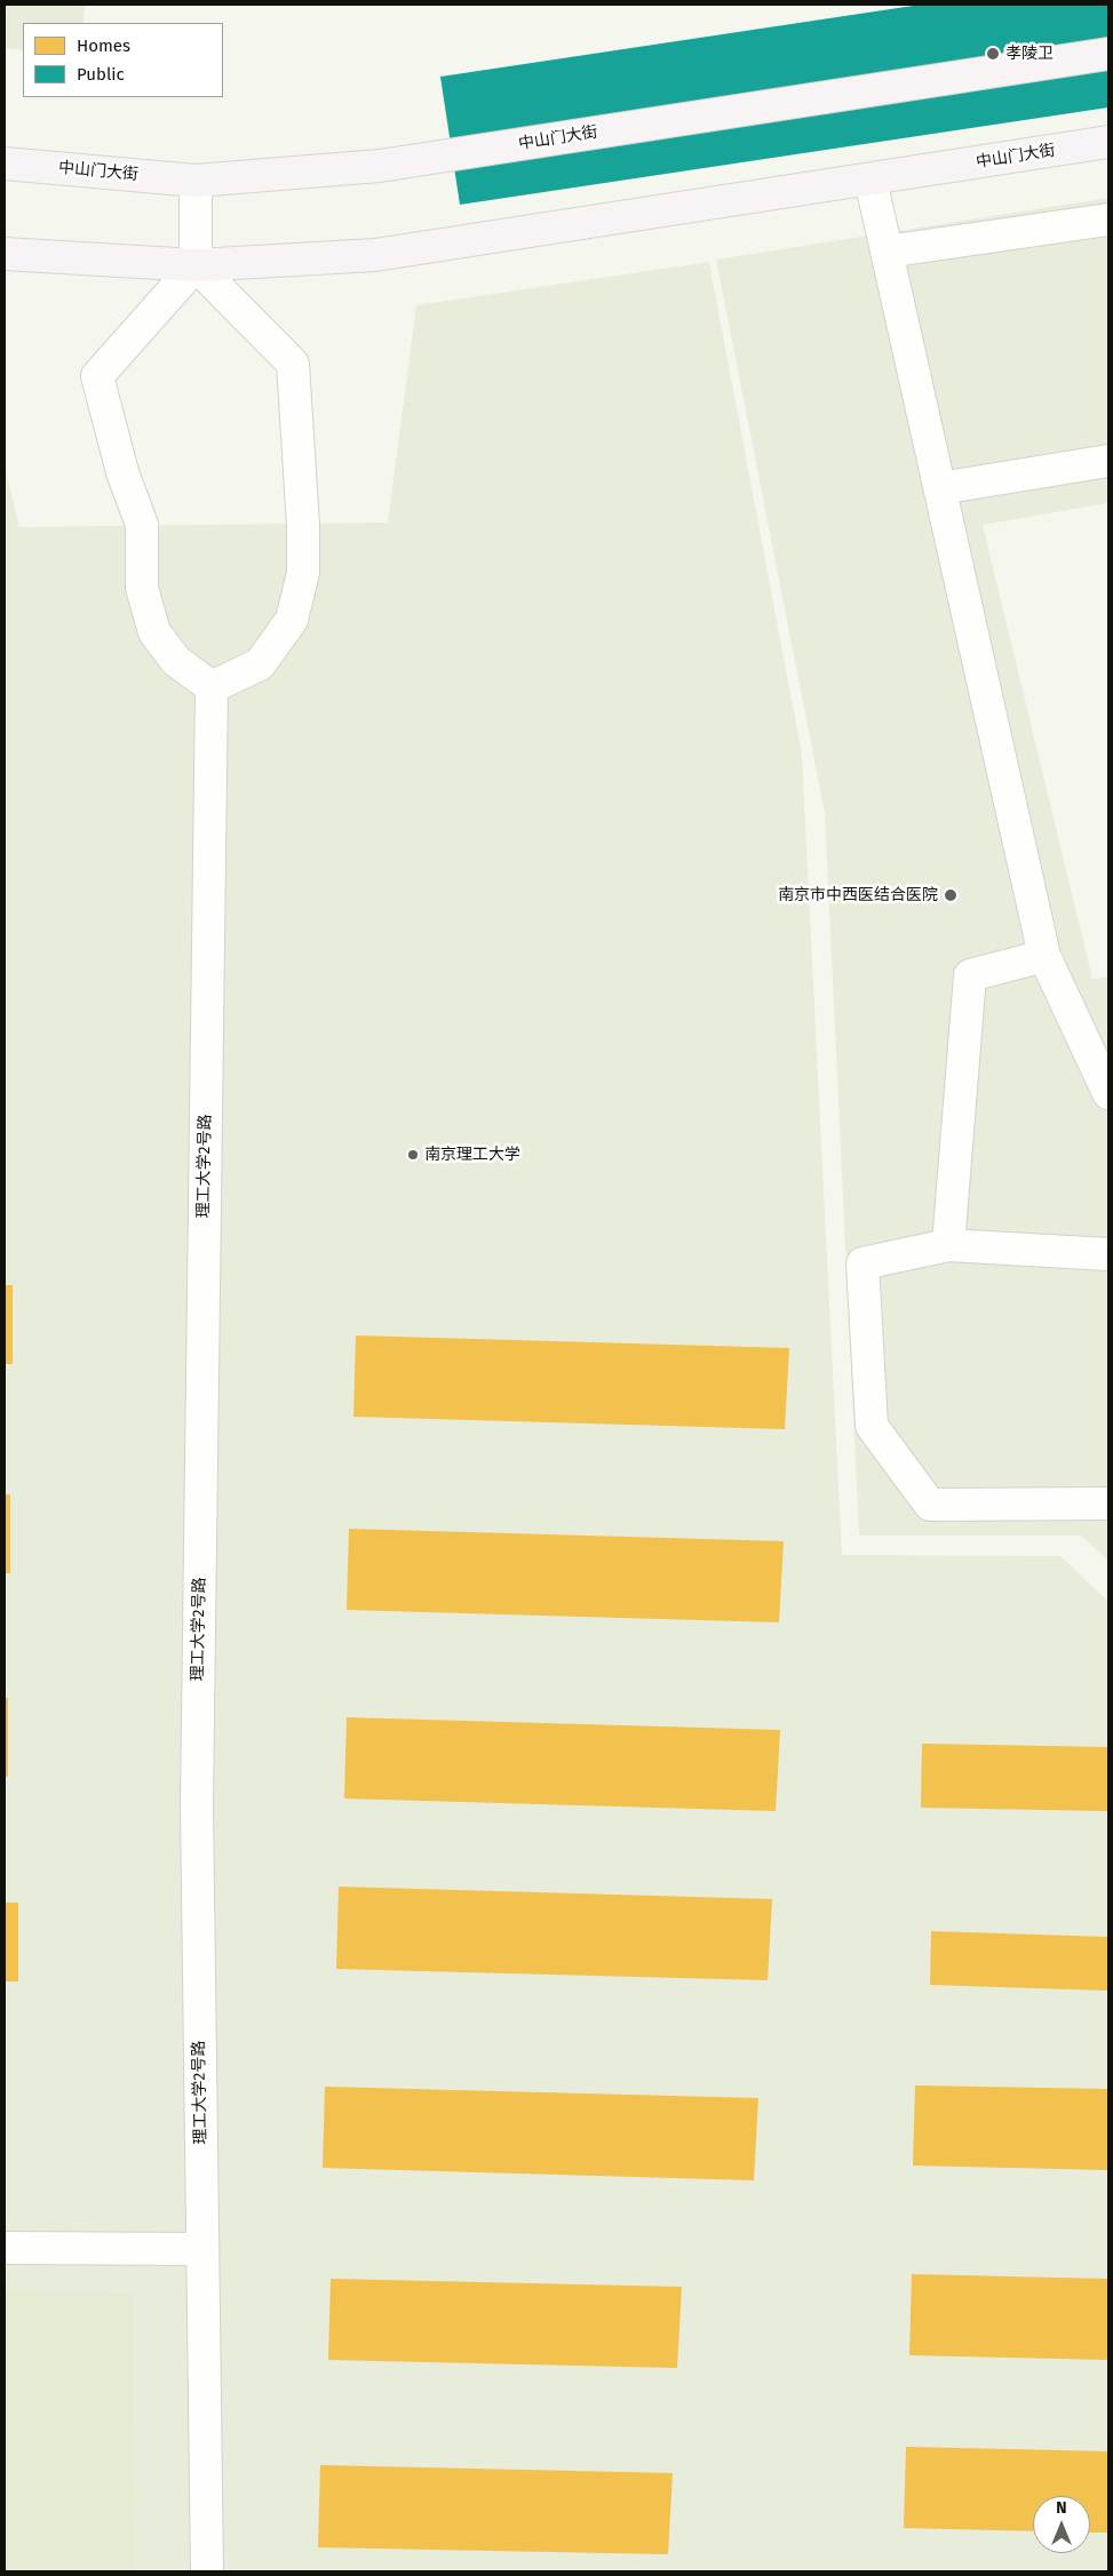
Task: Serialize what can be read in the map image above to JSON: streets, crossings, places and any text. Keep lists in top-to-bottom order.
{
  "streets": {
    "main road": ["中山门大街"],
    "street": ["理工大学2号路"]
  },
  "places": ["孝陵卫", "南京市中西医结合医院", "南京理工大学"],
  "legend": ["Homes", "Public"],
  "north": "top"
}
